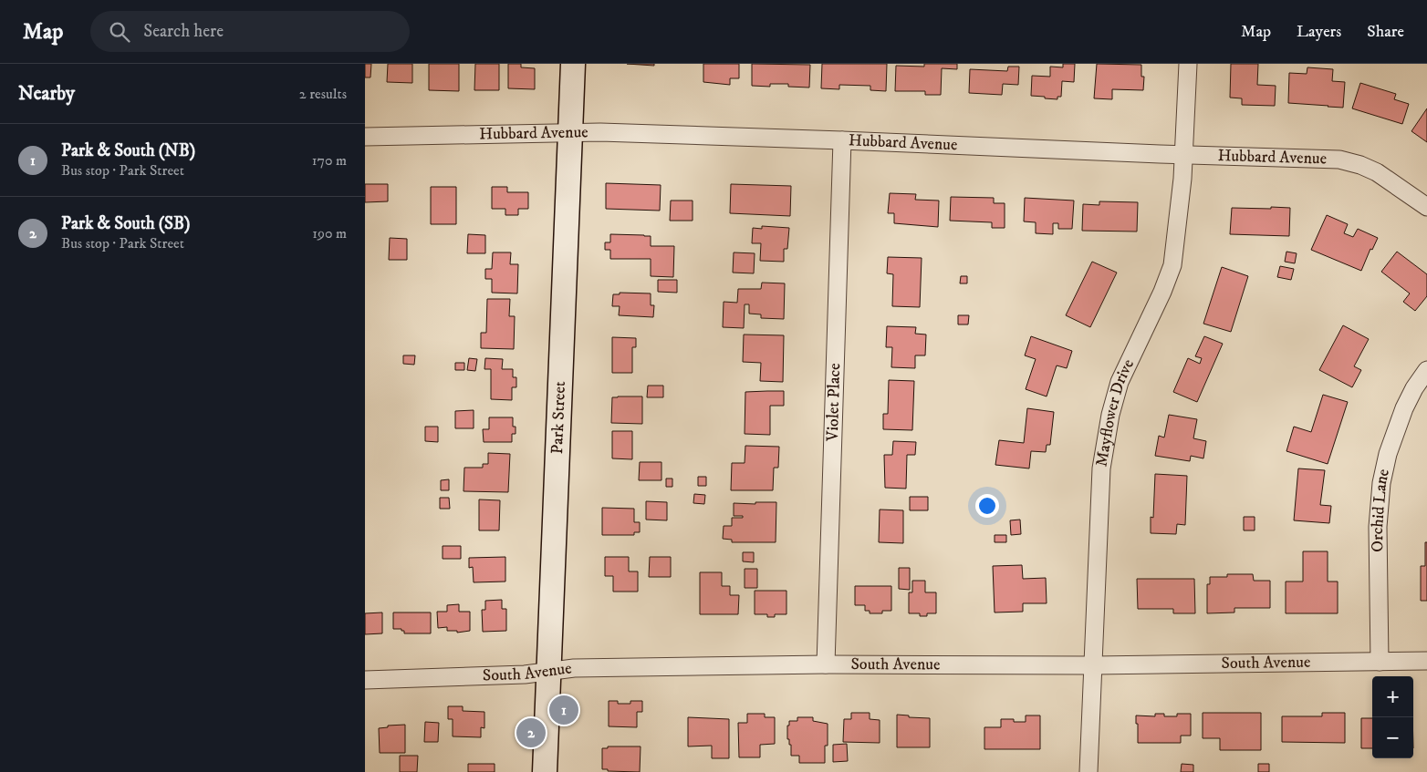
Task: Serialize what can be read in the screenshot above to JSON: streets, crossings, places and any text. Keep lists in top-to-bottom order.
{
  "streets": {
    "main road": ["Park Street"],
    "street": [
      "Hubbard Avenue",
      "Violet Place",
      "Mayflower Drive",
      "Orchid Lane",
      "South Avenue"
    ]
  },
  "crossings": [
    ["Hubbard Avenue", "Violet Place"],
    ["Hubbard Avenue", "Mayflower Drive"],
    ["Hubbard Avenue", "Park Street"],
    ["Violet Place", "South Avenue"],
    ["Mayflower Drive", "South Avenue"],
    ["Park Street", "South Avenue"],
    ["Orchid Lane", "South Avenue"]
  ],
  "page": {
    "header": "Map",
    "search": "Search here",
    "nav": ["Map", "Layers", "Share"],
    "heading": ["Nearby", "2 results"],
    "list": [
      {
        "mark": "1",
        "name": "Park & South (NB)",
        "note": "Bus stop · Park Street",
        "value": "170 m"
      },
      {
        "mark": "2",
        "name": "Park & South (SB)",
        "note": "Bus stop · Park Street",
        "value": "190 m"
      }
    ],
    "map_buttons": ["+", "−"],
    "pins": ["1", "2"]
  }
}
